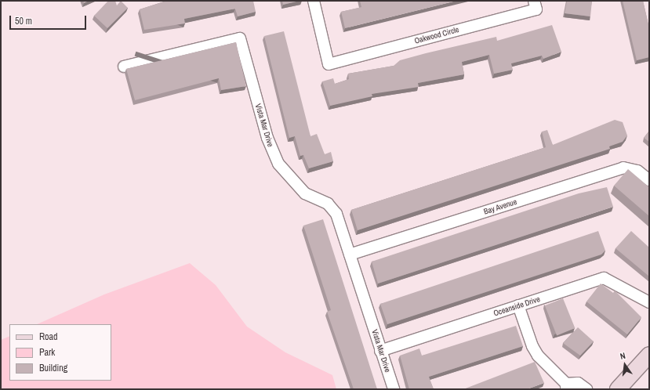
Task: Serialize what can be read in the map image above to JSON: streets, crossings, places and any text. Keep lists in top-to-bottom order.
{
  "streets": {
    "street": [
      "Oakwood Circle",
      "Vista Mar Drive",
      "Bay Avenue",
      "Oceanside Drive"
    ]
  },
  "crossings": [
    ["Vista Mar Drive", "Bay Avenue"],
    ["Vista Mar Drive", "Oceanside Drive"]
  ],
  "legend": ["Road", "Park", "Building"],
  "scale_bar": "50 m",
  "north": "top"
}
